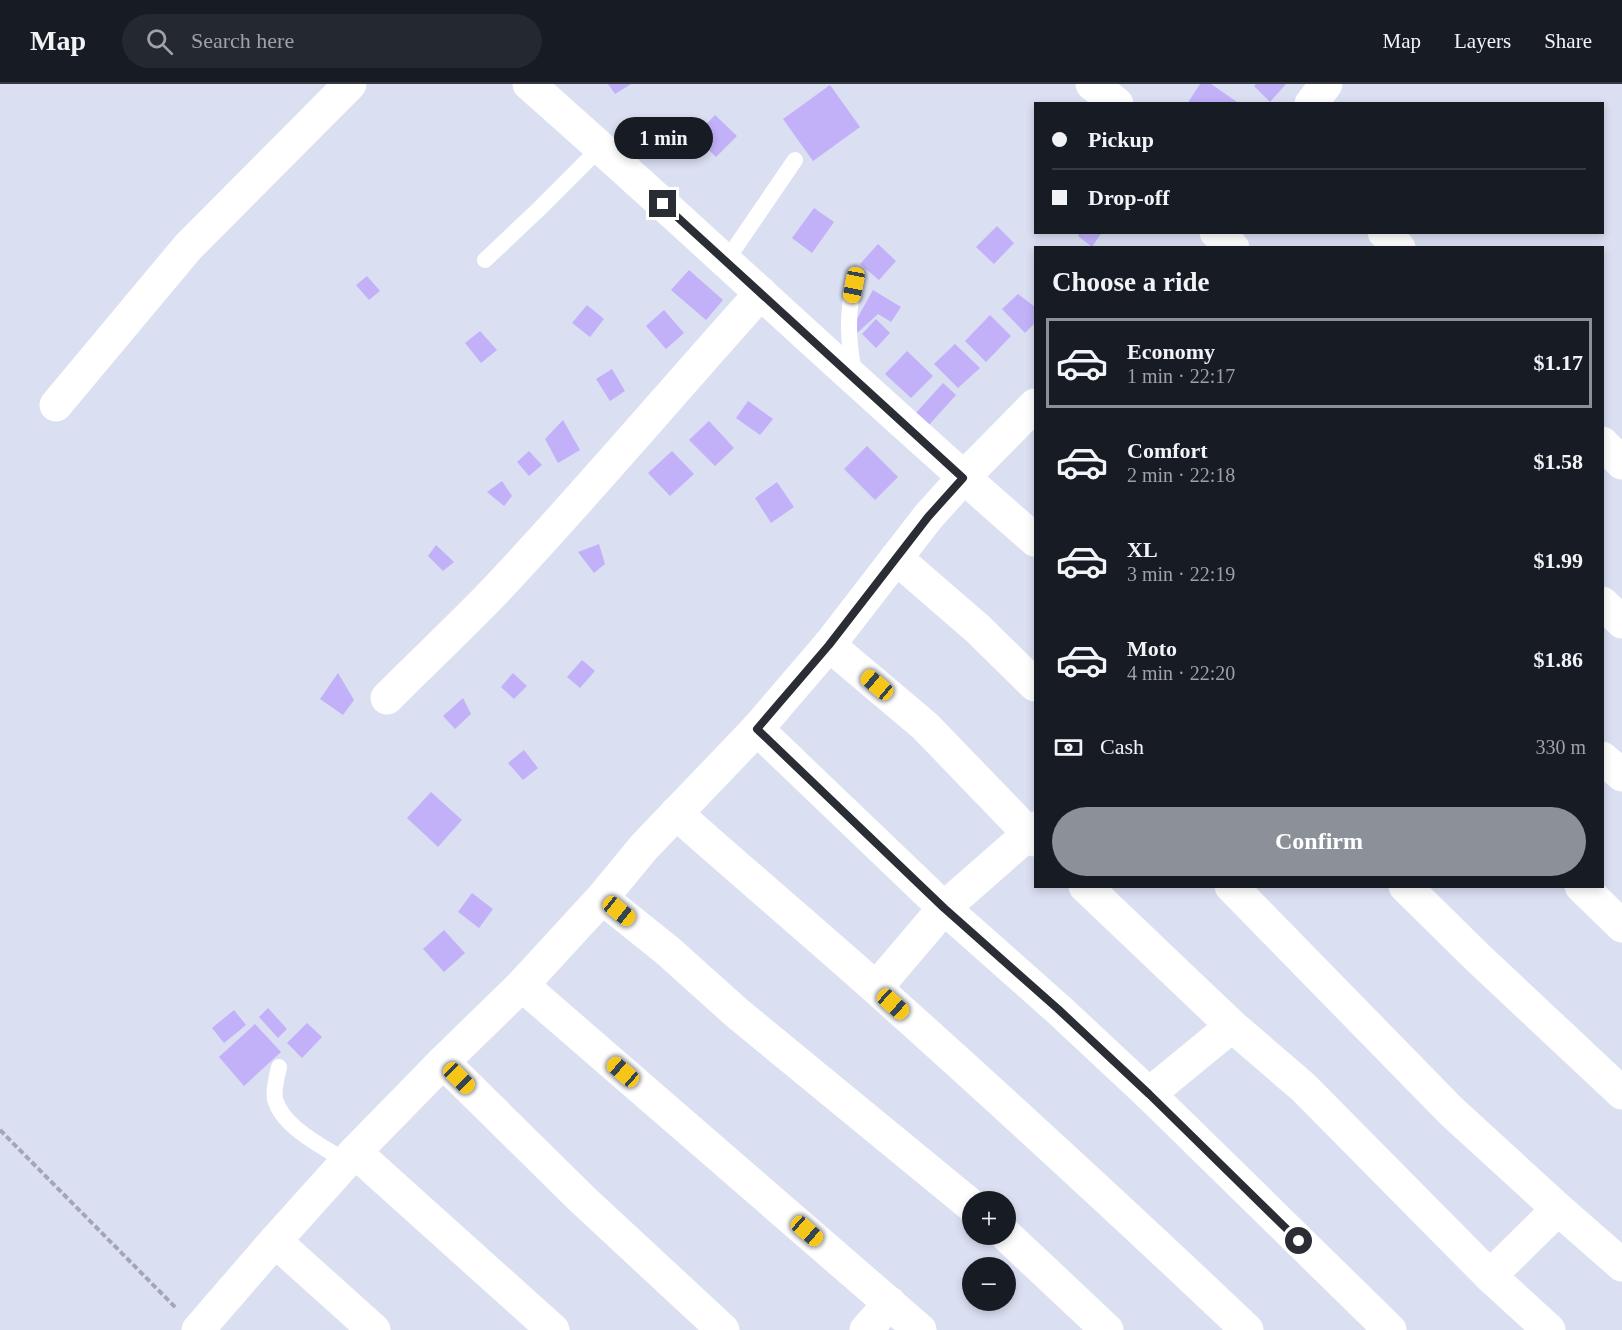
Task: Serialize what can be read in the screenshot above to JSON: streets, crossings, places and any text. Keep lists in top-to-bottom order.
{
  "page": {
    "header": "Map",
    "search": "Search here",
    "nav": ["Map", "Layers", "Share"],
    "banner": ["Pickup", "Drop-off"],
    "bubble": "1 min",
    "heading": "Choose a ride",
    "list": [
      {
        "name": "Economy",
        "note": "1 min · 22:17",
        "value": "$1.17"
      },
      {
        "name": "Comfort",
        "note": "2 min · 22:18",
        "value": "$1.58"
      },
      {
        "name": "XL",
        "note": "3 min · 22:19",
        "value": "$1.99"
      },
      {
        "name": "Moto",
        "note": "4 min · 22:20",
        "value": "$1.86"
      }
    ],
    "pay": ["Cash", "330 m"],
    "buttons": "Confirm",
    "map_buttons": ["+", "−"]
  }
}
